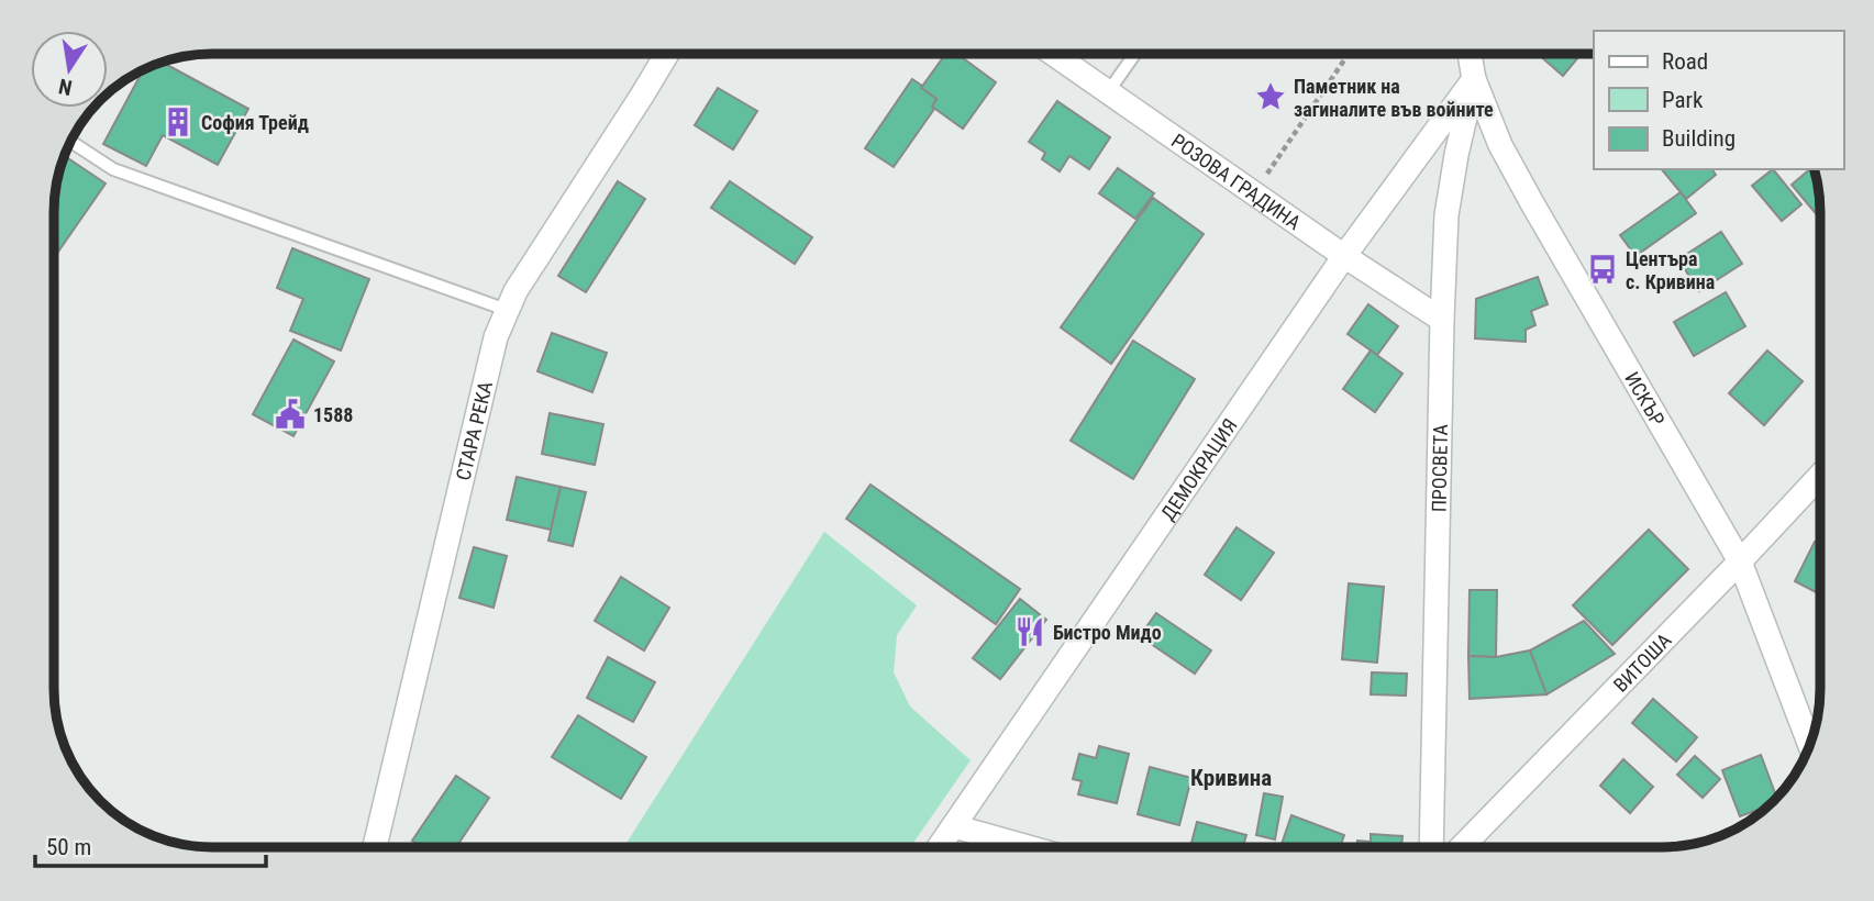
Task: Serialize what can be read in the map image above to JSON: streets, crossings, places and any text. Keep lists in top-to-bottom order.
{
  "streets": {
    "street": [
      "РОЗОВА ГРАДИНА",
      "ИСКЪР",
      "СТАРА РЕКА",
      "ДЕМОКРАЦИЯ",
      "ПРОСВЕТА",
      "ВИТОША"
    ]
  },
  "crossings": [
    ["РОЗОВА ГРАДИНА", "ДЕМОКРАЦИЯ"],
    ["РОЗОВА ГРАДИНА", "ПРОСВЕТА"],
    ["ИСКЪР", "ДЕМОКРАЦИЯ"],
    ["ИСКЪР", "ПРОСВЕТА"],
    ["ИСКЪР", "ВИТОША"],
    ["ДЕМОКРАЦИЯ", "ПРОСВЕТА"]
  ],
  "districts": ["Кривина"],
  "places": {
    "place": ["Паметник на загиналите във войните"],
    "building": ["София Трейд"],
    "bus stop": ["Центъра с. Кривина"],
    "public building": ["1588"],
    "restaurant": ["Бистро Мидо"]
  },
  "legend": ["Road", "Park", "Building"],
  "scale_bar": "50 m",
  "north": "bottom"
}
